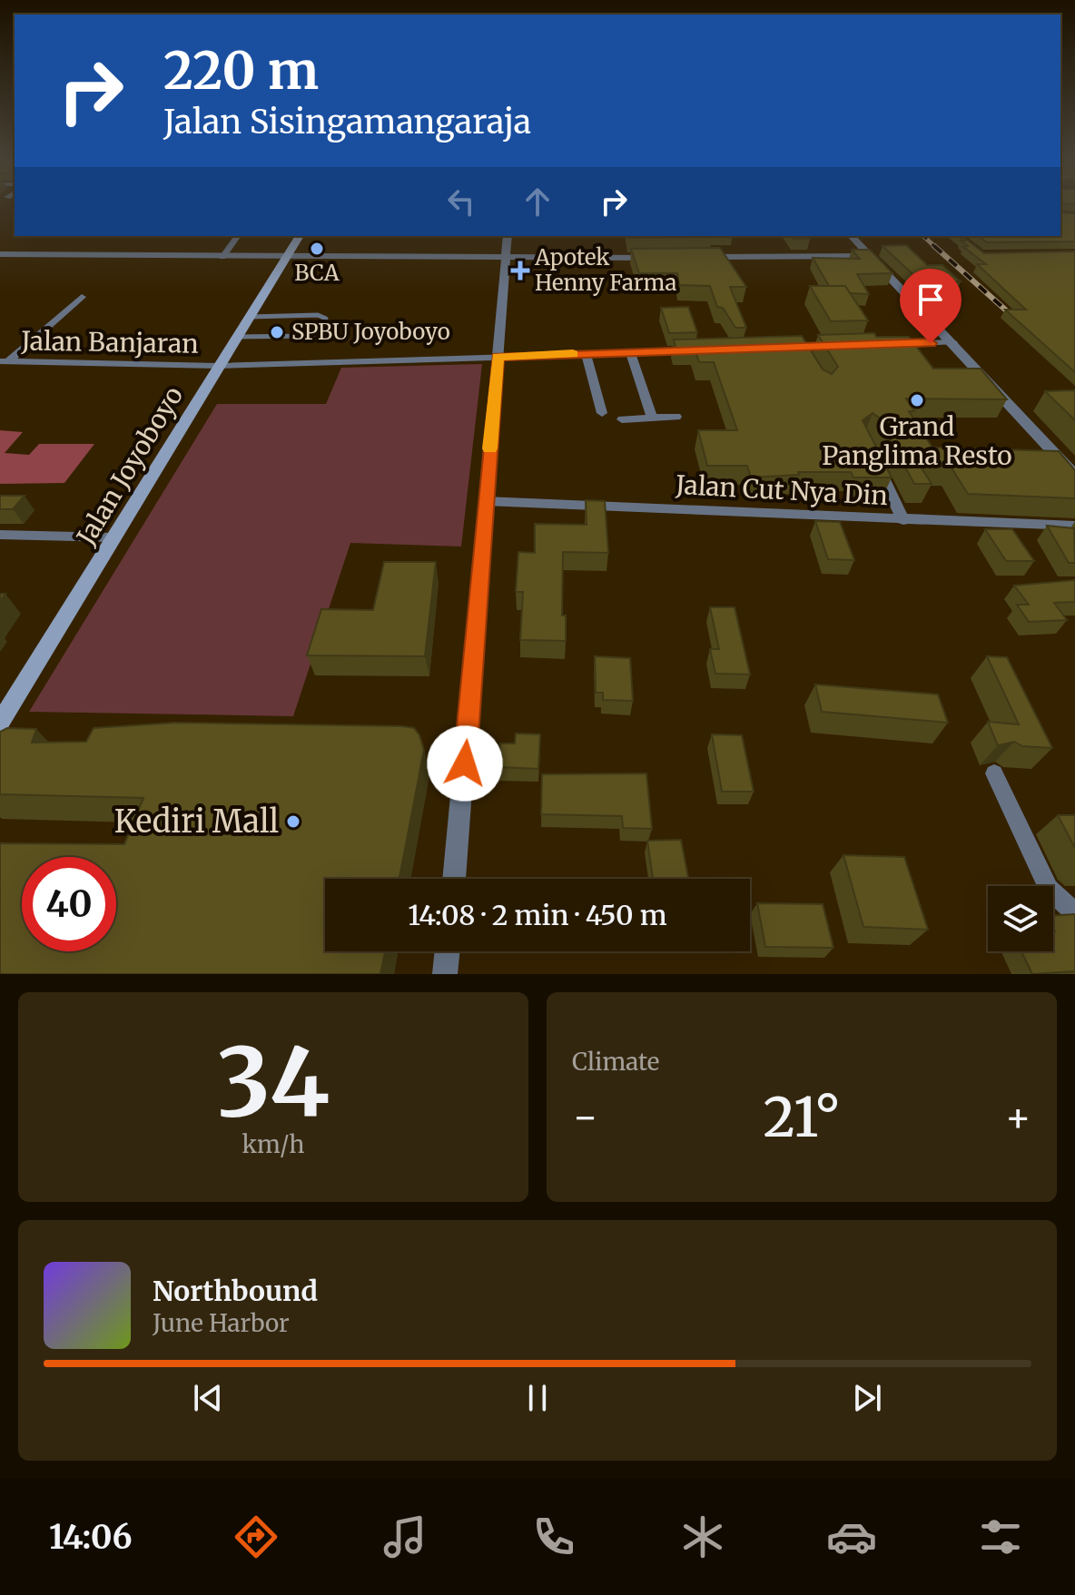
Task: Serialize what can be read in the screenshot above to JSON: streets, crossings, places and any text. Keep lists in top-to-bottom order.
{
  "streets": {
    "main road": ["Jalan Joyoboyo"],
    "street": ["Jalan Banjaran", "Jalan Cut Nya Din"]
  },
  "crossings": [
    ["Jalan Banjaran", "Jalan Joyoboyo"]
  ],
  "places": {
    "other": [
      "BCA",
      "SPBU Joyoboyo",
      "Grand Panglima Resto",
      "Kediri Mall"
    ],
    "health": ["Apotek Henny Farma"]
  },
  "page": {
    "turn": ["220 m", "Jalan Sisingamangaraja"],
    "limit": "40",
    "trip": "14:08 · 2 min · 450 m",
    "tile": [
      ["34", "km/h"],
      "Climate"
    ],
    "heat": ["−", "21°", "+"],
    "song": ["Northbound", "June Harbor"],
    "tabs": "14:06"
  }
}
